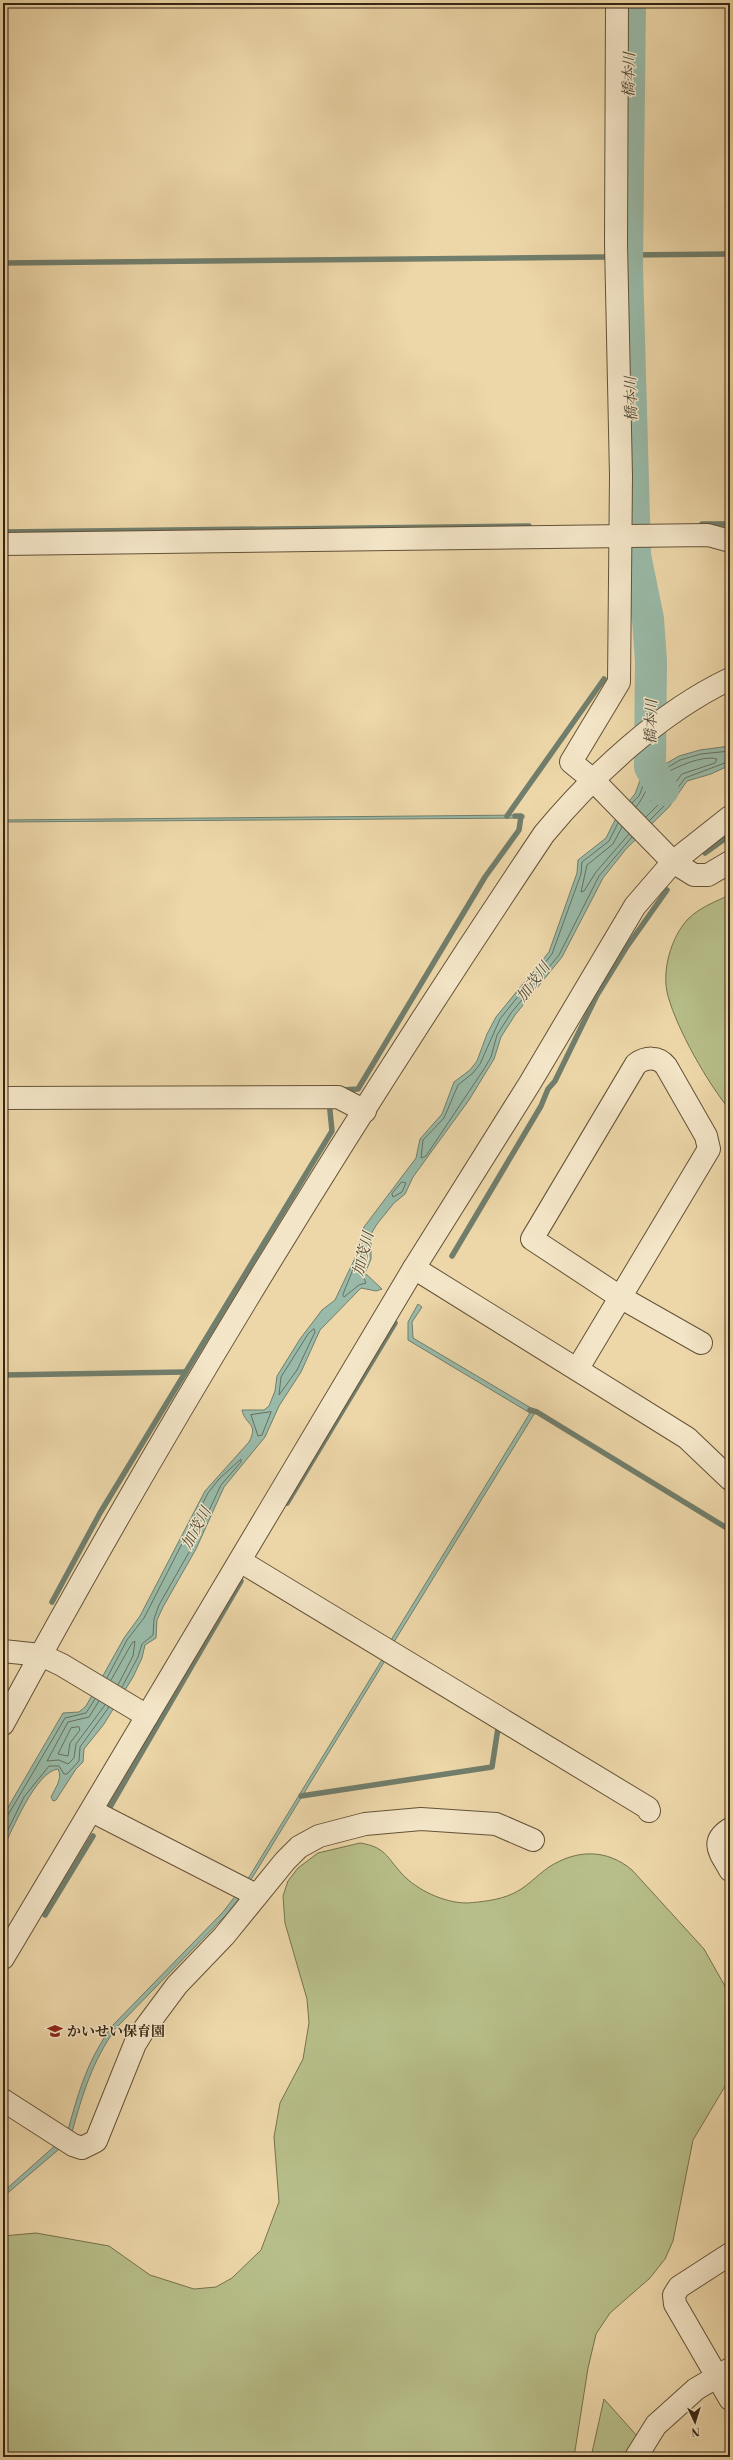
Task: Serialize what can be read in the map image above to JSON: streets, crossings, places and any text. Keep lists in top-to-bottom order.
{
  "water": ["橋本川", "加茂川"],
  "places": {
    "school or university": ["かいせい保育園"]
  },
  "north": "bottom"
}
